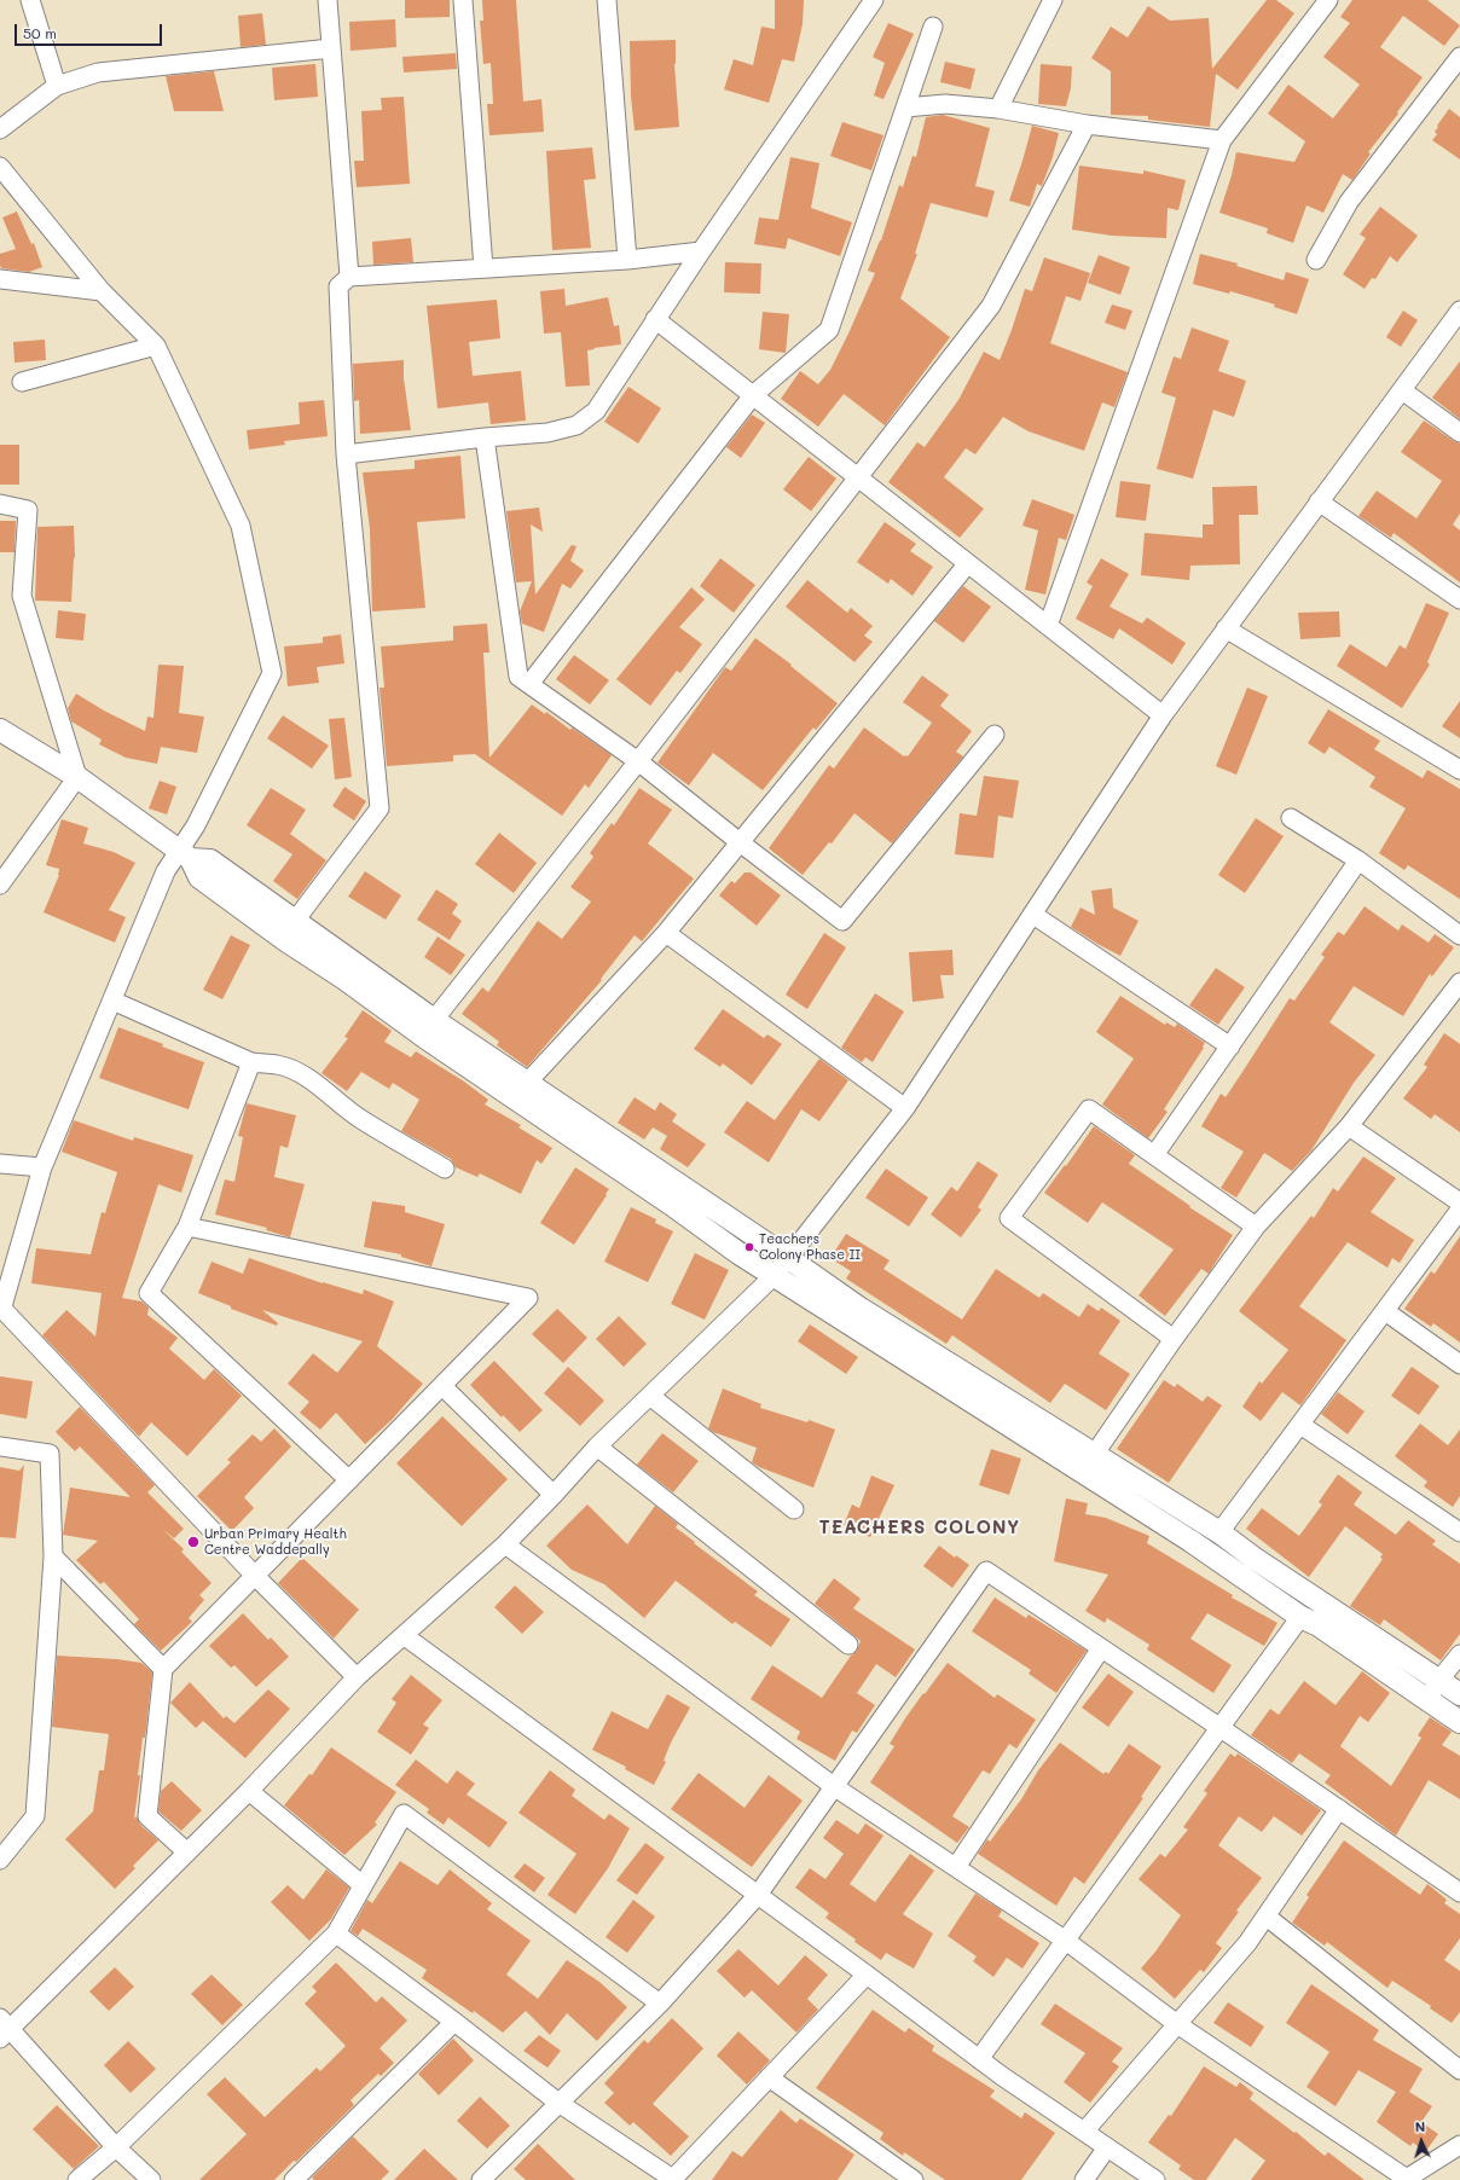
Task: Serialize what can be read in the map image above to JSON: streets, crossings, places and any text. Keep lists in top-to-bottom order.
{
  "districts": ["TEACHERS COLONY"],
  "places": ["Teachers Colony Phase II", "Urban Primary Health Centre Waddepally"],
  "scale_bar": "50 m",
  "north": "top"
}
